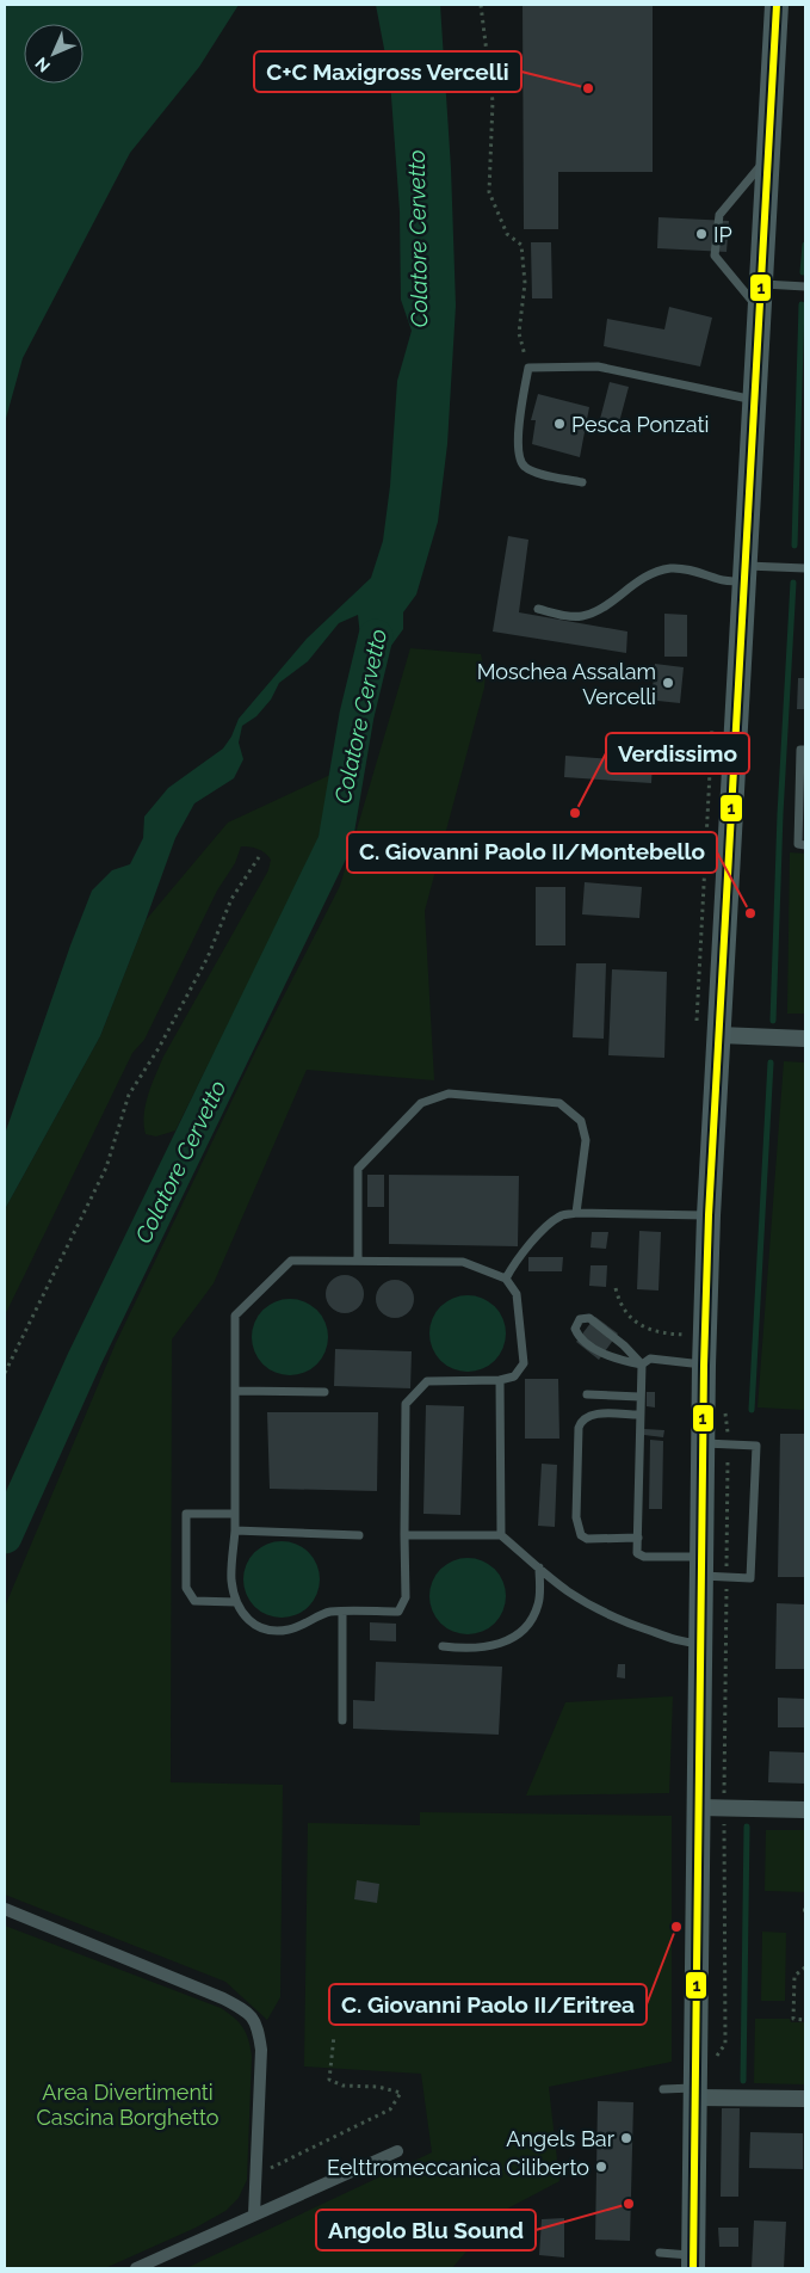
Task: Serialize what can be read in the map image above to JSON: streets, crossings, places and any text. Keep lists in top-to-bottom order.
{
  "water": ["Colatore Cervetto"],
  "parks": ["Area Divertimenti Cascina Borghetto"],
  "places": [
    "C+C Maxigross Vercelli",
    "IP",
    "Pesca Ponzati",
    "Moschea Assalam Vercelli",
    "Verdissimo",
    "C. Giovanni Paolo II/Montebello",
    "C. Giovanni Paolo II/Eritrea",
    "Angels Bar",
    "Eelttromeccanica Ciliberto",
    "Angolo Blu Sound"
  ],
  "lines": ["transit line 1"],
  "north": "bottom left"
}
